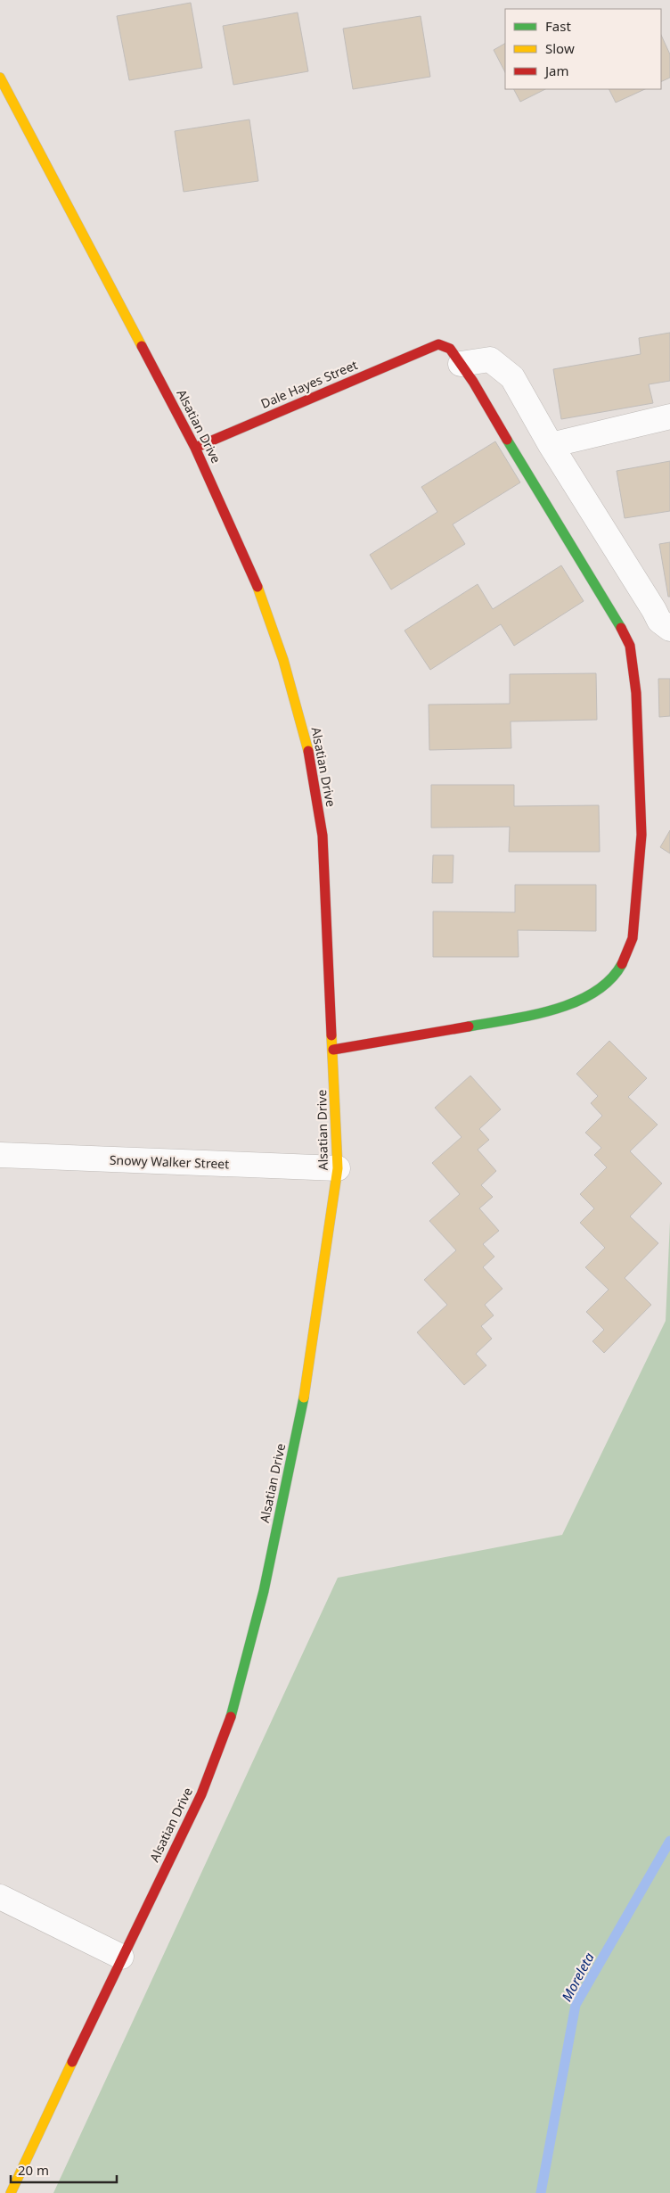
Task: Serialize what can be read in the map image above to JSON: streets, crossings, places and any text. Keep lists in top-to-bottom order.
{
  "streets": {
    "street": ["Dale Hayes Street", "Alsatian Drive", "Snowy Walker Street"]
  },
  "crossings": [
    ["Dale Hayes Street", "Alsatian Drive"],
    ["Alsatian Drive", "Snowy Walker Street"]
  ],
  "water": ["Moreleta"],
  "legend": ["Fast", "Slow", "Jam"],
  "scale_bar": "20 m"
}
